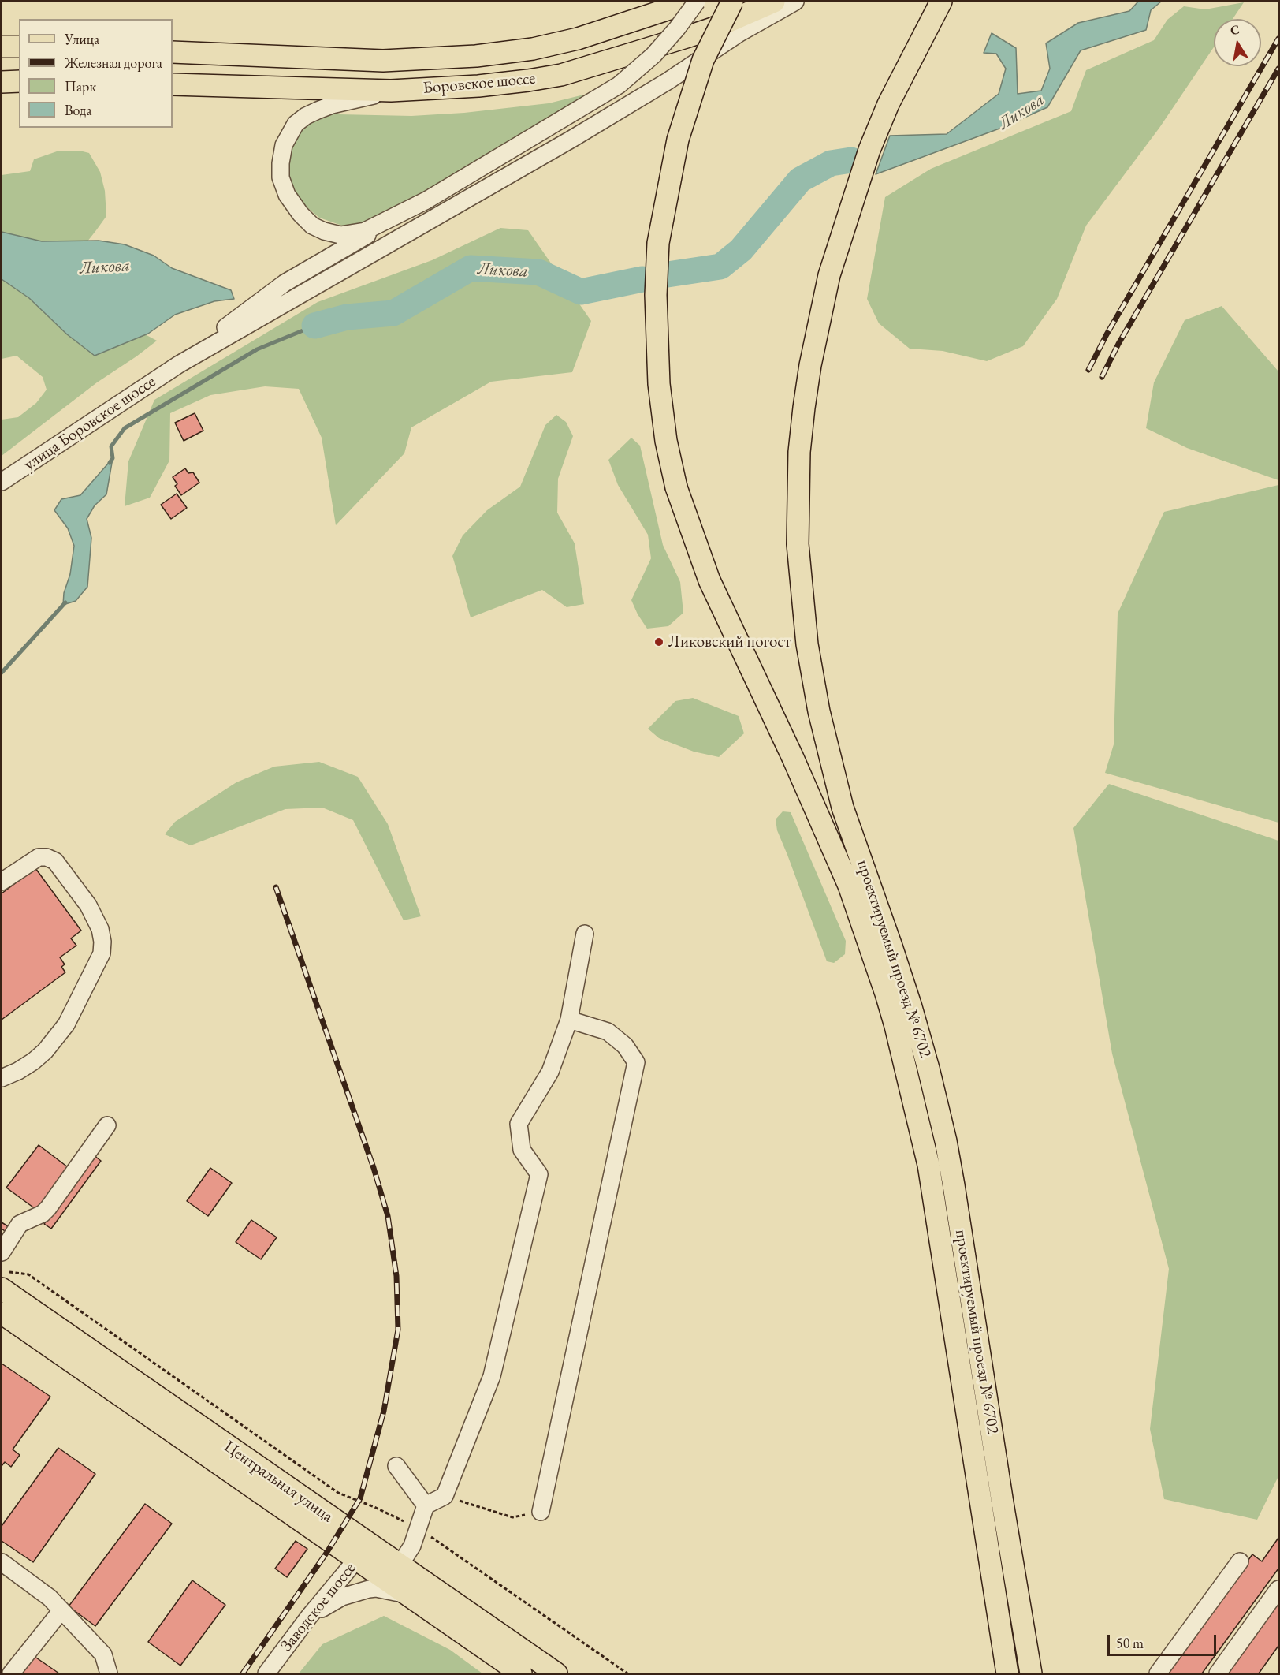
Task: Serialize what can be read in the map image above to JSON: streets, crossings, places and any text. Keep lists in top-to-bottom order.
{
  "streets": {
    "main road": ["Боровское шоссе", "проектируемый проезд № 6702", "Центральная улица"],
    "street": ["улица Боровское шоссе", "Заводское шоссе"]
  },
  "crossings": [
    ["Центральная улица", "Заводское шоссе"]
  ],
  "water": ["Ликова"],
  "places": ["Ликовский погост"],
  "legend": [
    "Улица",
    "Железная дорога",
    "Парк",
    "Вода"
  ],
  "scale_bar": "50 m",
  "north": "top"
}
